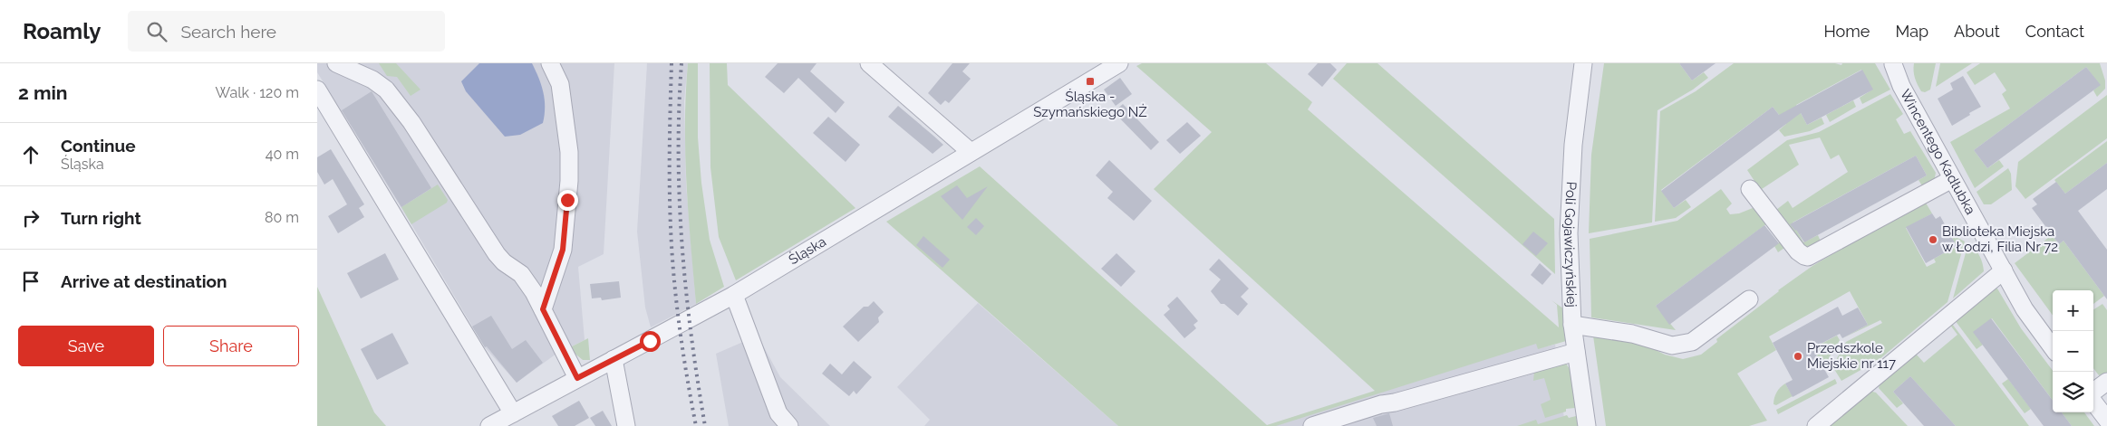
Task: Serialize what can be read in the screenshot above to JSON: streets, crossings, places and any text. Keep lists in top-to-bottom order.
{
  "streets": {
    "street": ["Wincentego Kadłubka", "Poli Gojawiczyńskiej", "Śląska"]
  },
  "places": {
    "transit": ["Śląska - Szymańskiego NŻ"],
    "other": ["Biblioteka Miejska w Łodzi, Filia Nr 72", "Przedszkole Miejskie nr 117"]
  },
  "page": {
    "header": "Roamly",
    "search": "Search here",
    "nav": [
      "Home",
      "Map",
      "About",
      "Contact"
    ],
    "heading": ["2 min", "Walk · 120 m"],
    "list": [
      ["Continue", "Śląska", "40 m"],
      ["Turn right", "80 m"],
      "Arrive at destination"
    ],
    "map_buttons": ["+", "−"],
    "buttons": ["Save", "Share"]
  }
}
